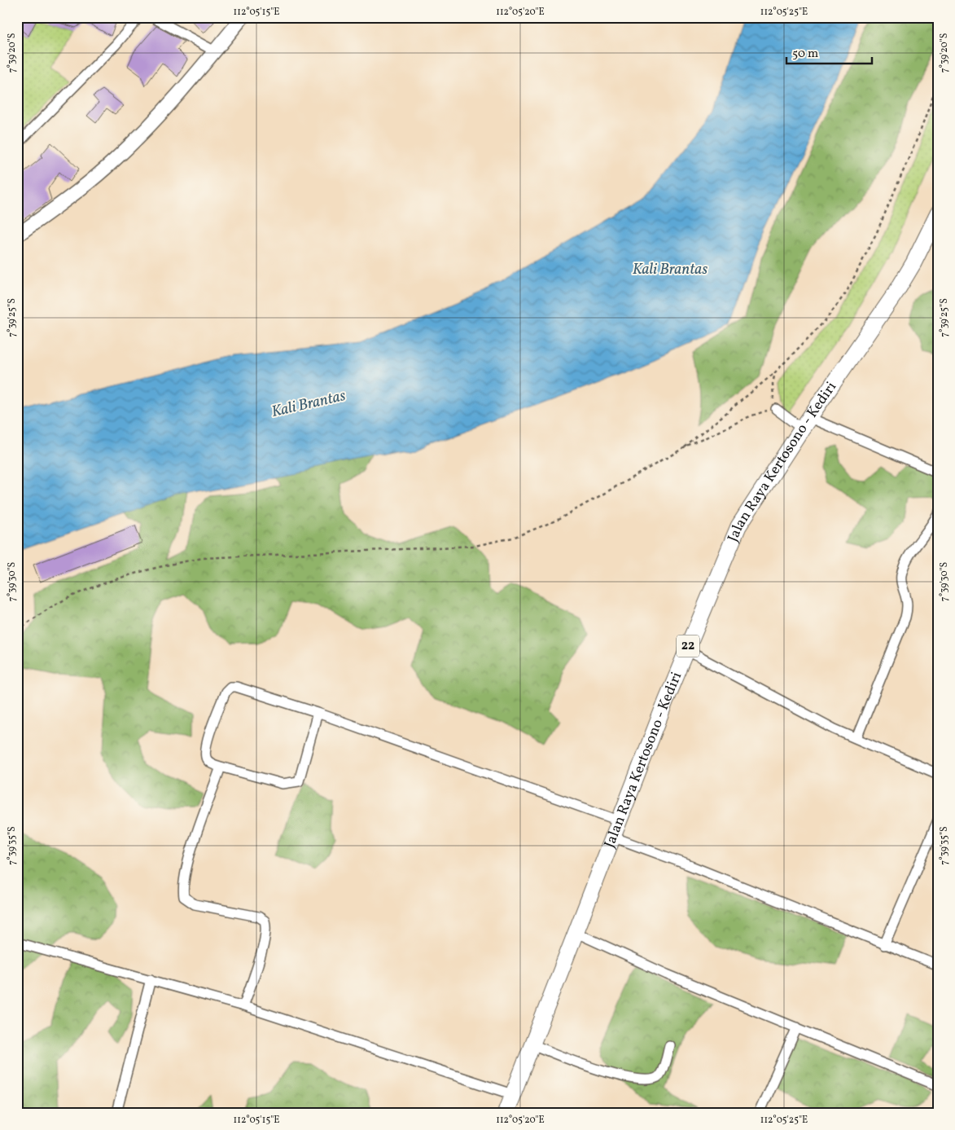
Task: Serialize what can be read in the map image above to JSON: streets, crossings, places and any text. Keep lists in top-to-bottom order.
{
  "streets": {
    "highway": ["Jalan Raya Kertosono - Kediri", "22"]
  },
  "water": ["Kali Brantas"],
  "scale_bar": "50 m",
  "coordinates": [
    "112°05'15\"E",
    "112°05'20\"E",
    "112°05'25\"E",
    "7°39'20\"S",
    "7°39'25\"S",
    "7°39'30\"S",
    "7°39'35\"S"
  ]
}
